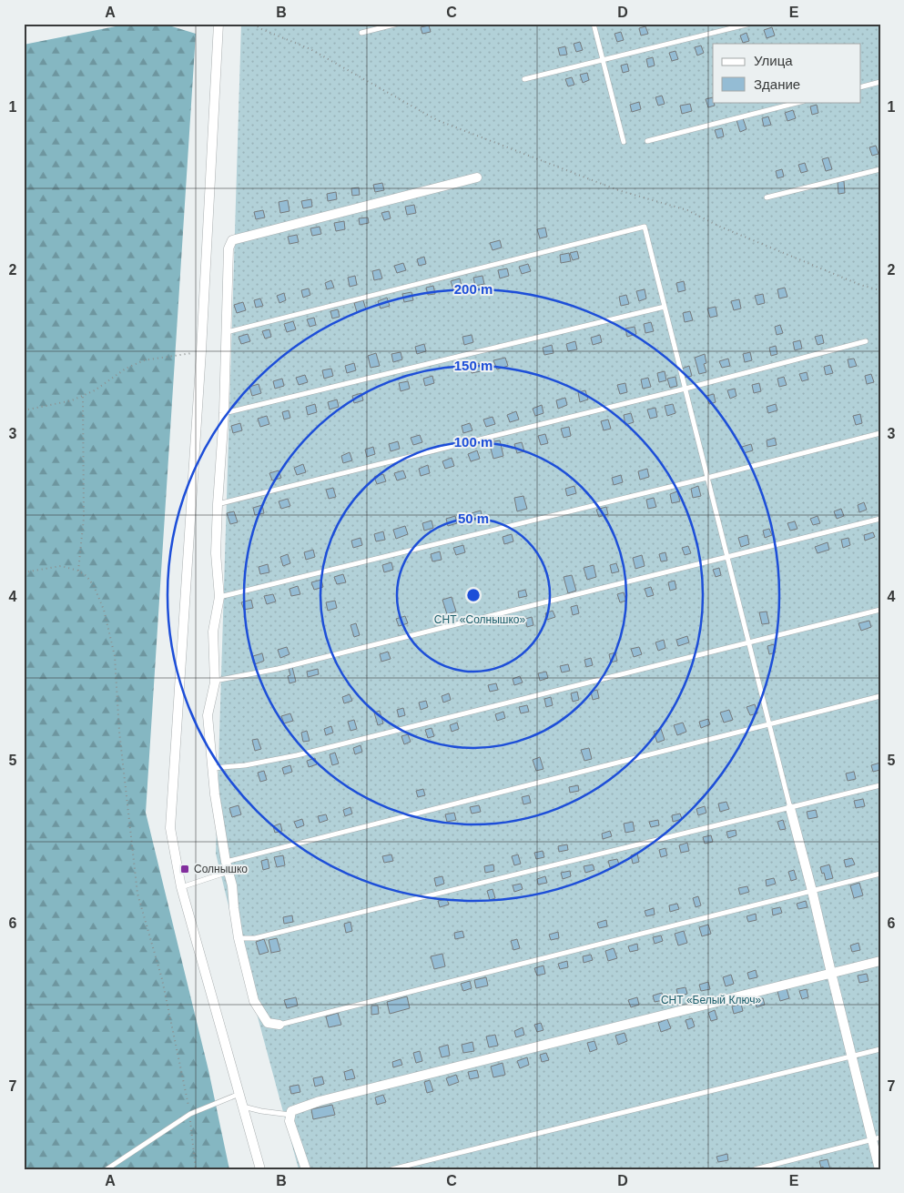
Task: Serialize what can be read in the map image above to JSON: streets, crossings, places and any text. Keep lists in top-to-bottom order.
{
  "parks": ["СНТ «Солнышко»", "СНТ «Белый Ключ»"],
  "places": {
    "transit": ["Солнышко"]
  },
  "legend": ["Улица", "Здание"],
  "grid": {
    "columns": [
      "A",
      "B",
      "C",
      "D",
      "E"
    ],
    "rows": [
      "1",
      "2",
      "3",
      "4",
      "5",
      "6",
      "7"
    ]
  },
  "rings": [
    "200 m",
    "150 m",
    "100 m",
    "50 m"
  ]
}
